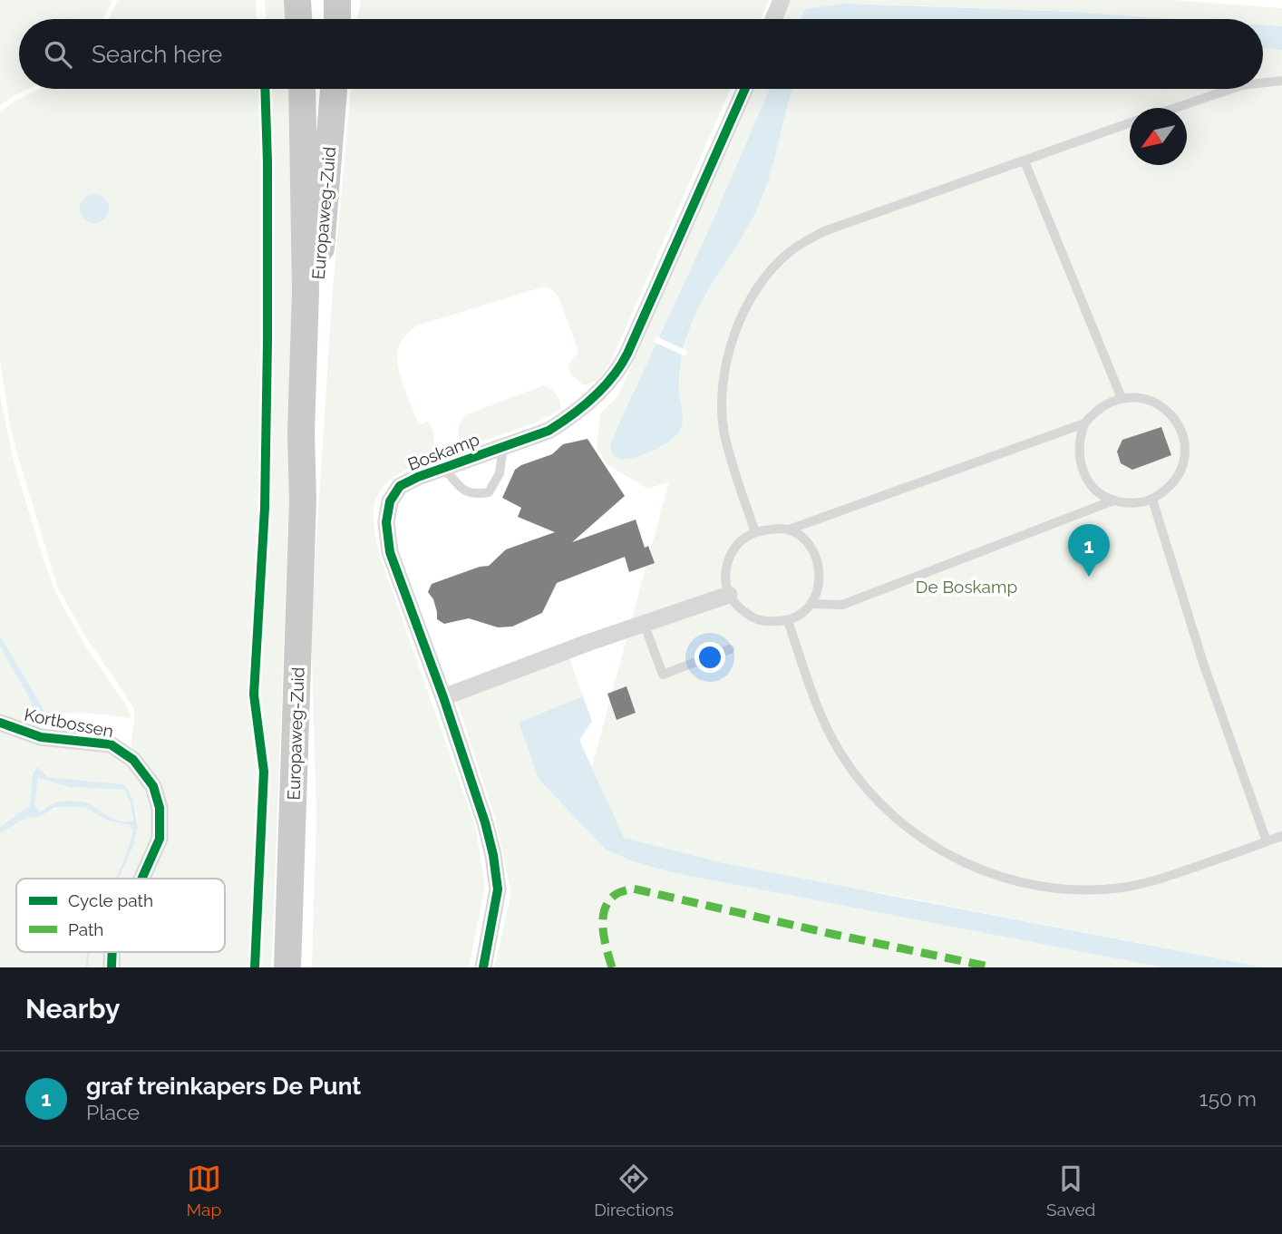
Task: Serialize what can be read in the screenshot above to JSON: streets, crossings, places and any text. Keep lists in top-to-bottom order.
{
  "streets": {
    "main road": ["Europaweg-Zuid"],
    "street": ["Boskamp", "Kortbossen"]
  },
  "parks": ["De Boskamp"],
  "legend": ["Cycle path", "Path"],
  "north": "bottom left",
  "page": {
    "search": "Search here",
    "pins": "1",
    "heading": "Nearby",
    "list": [
      {
        "mark": "1",
        "name": "graf treinkapers De Punt",
        "note": "Place",
        "value": "150 m"
      }
    ],
    "nav": ["Map", "Directions", "Saved"]
  }
}
